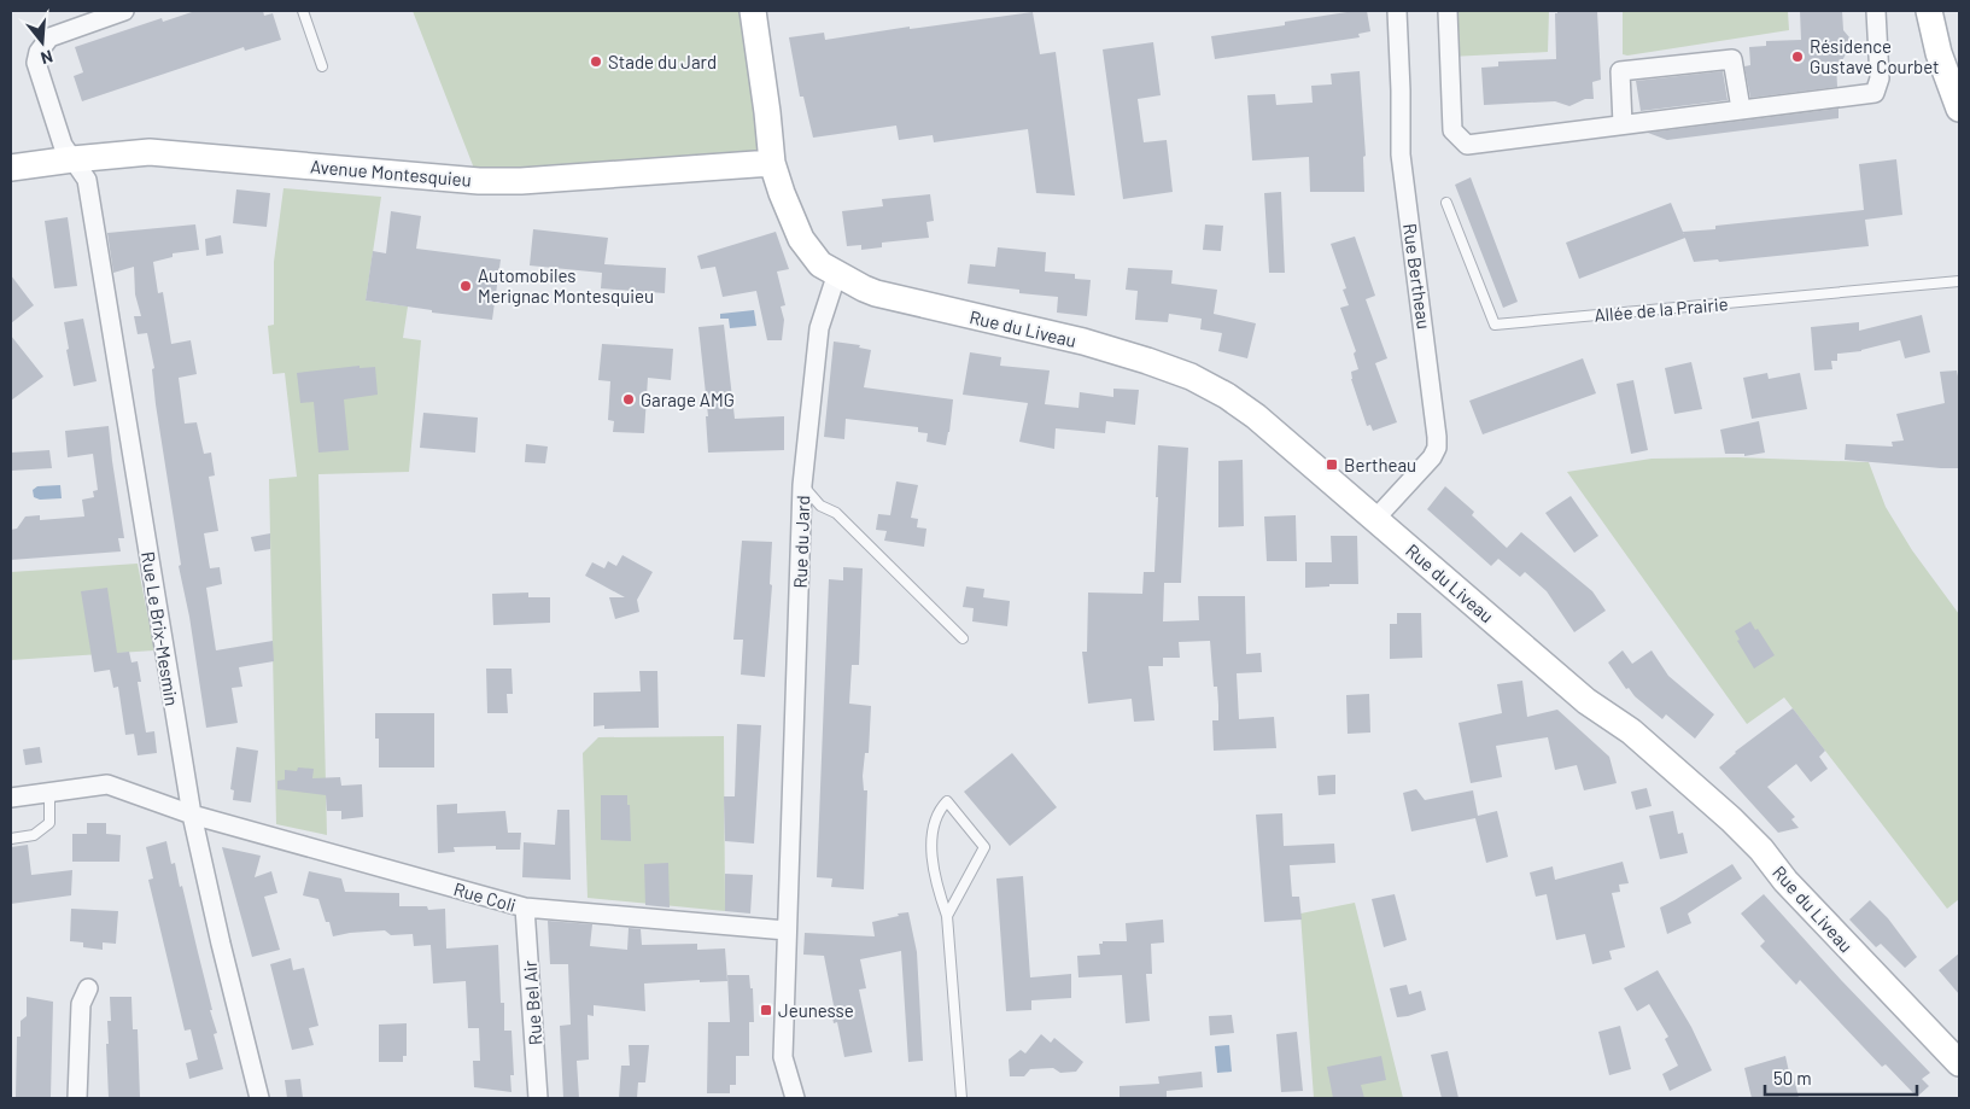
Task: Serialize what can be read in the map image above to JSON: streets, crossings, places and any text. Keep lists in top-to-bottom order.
{
  "streets": {
    "street": [
      "Avenue Montesquieu",
      "Rue Bertheau",
      "Rue du Liveau",
      "Rue du Jard",
      "Rue Le Brix-Mesmin",
      "Rue Coli",
      "Rue Bel Air"
    ],
    "lane": ["Allée de la Prairie"]
  },
  "crossings": [
    ["Avenue Montesquieu", "Rue Le Brix-Mesmin"],
    ["Rue Bertheau", "Rue du Liveau"],
    ["Rue du Liveau", "Rue du Jard"],
    ["Rue du Jard", "Rue Coli"],
    ["Rue Le Brix-Mesmin", "Rue Coli"],
    ["Rue Coli", "Rue Bel Air"]
  ],
  "places": {
    "other": [
      "Résidence Gustave Courbet",
      "Stade du Jard",
      "Automobiles Merignac Montesquieu",
      "Garage AMG"
    ],
    "transit": ["Bertheau", "Jeunesse"]
  },
  "scale_bar": "50 m",
  "north": "bottom"
}
